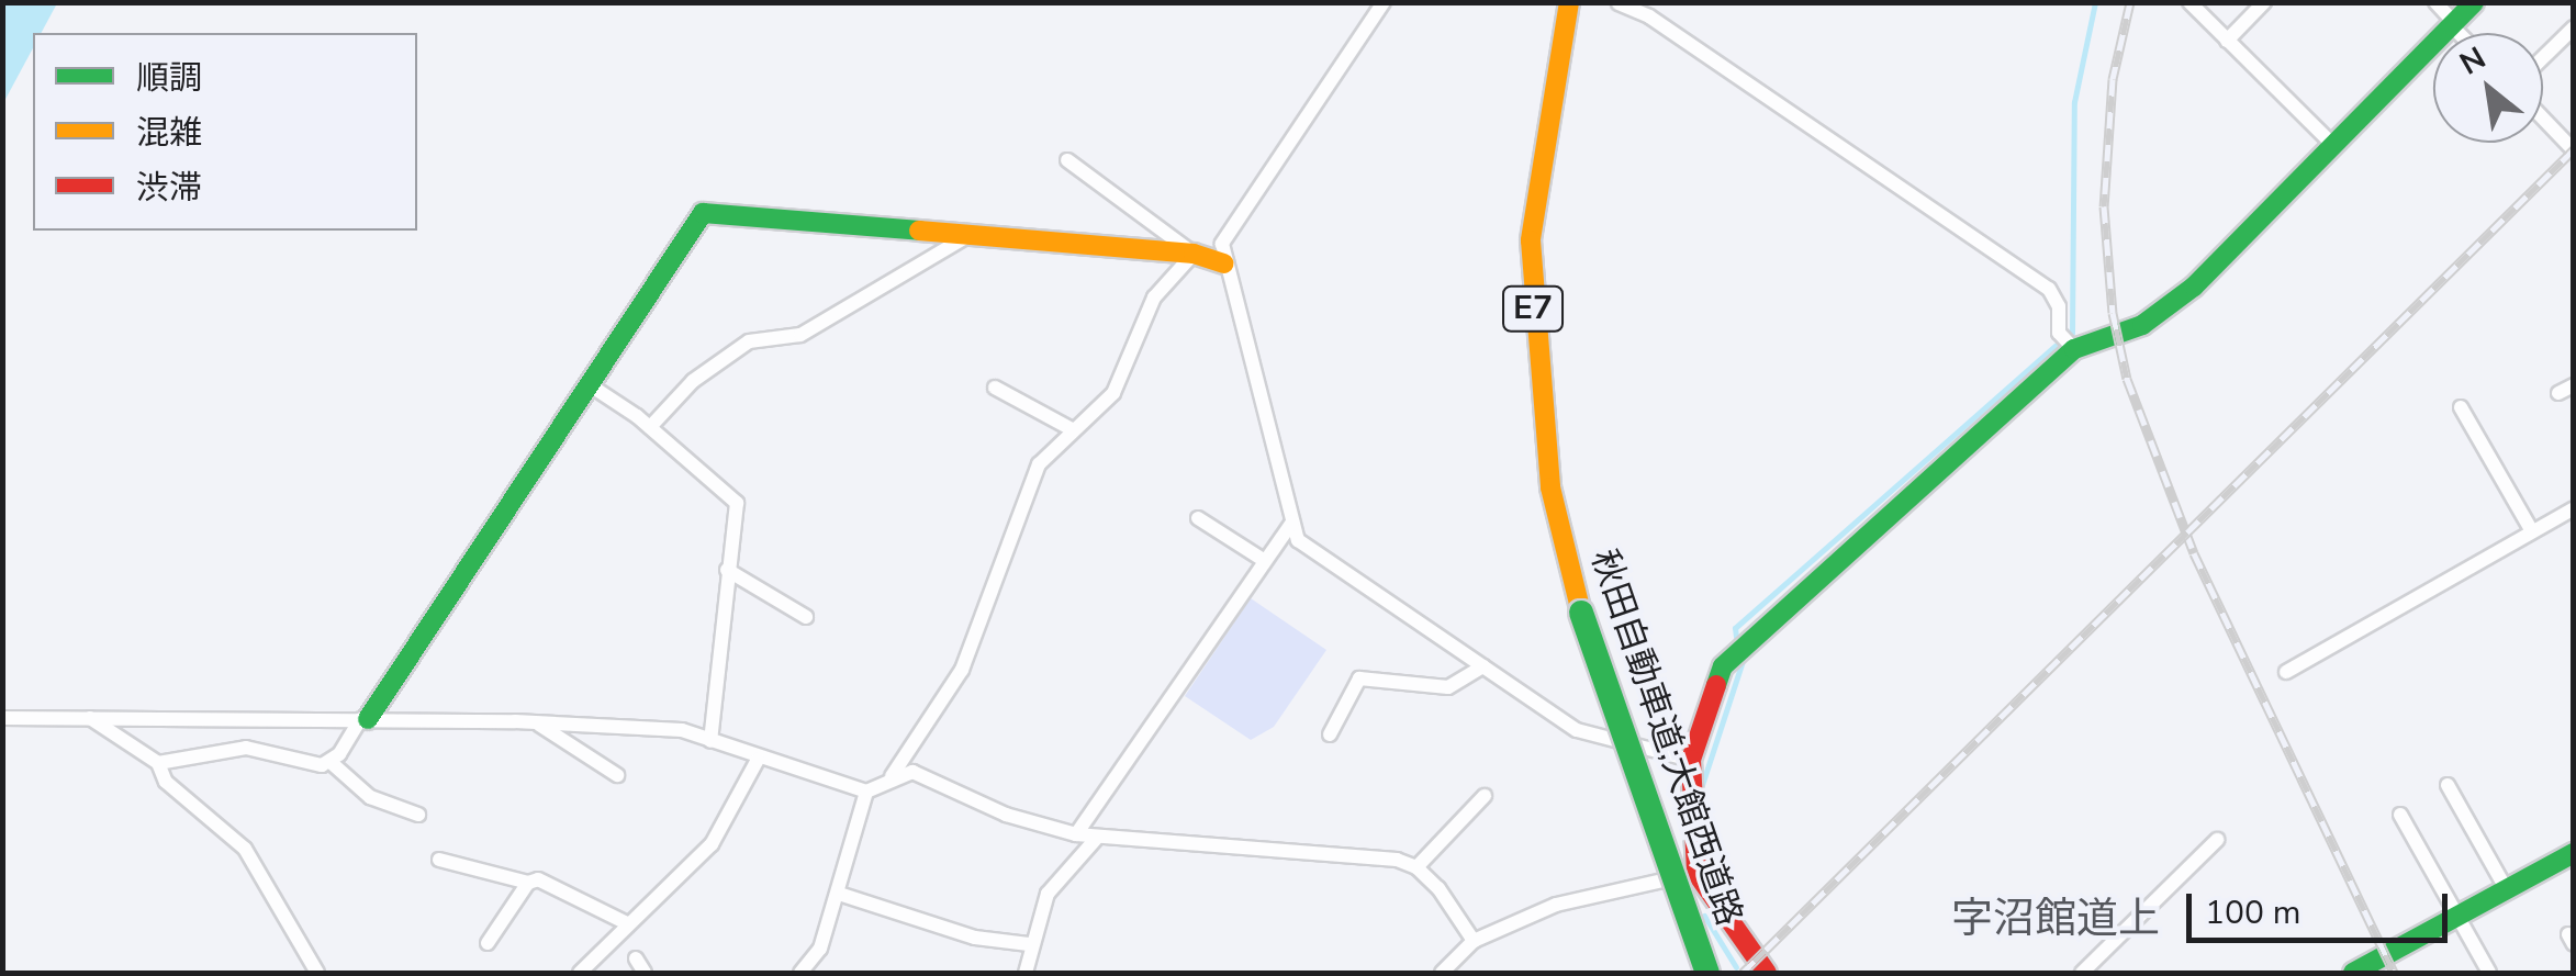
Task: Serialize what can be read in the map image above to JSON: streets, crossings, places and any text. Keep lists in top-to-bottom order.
{
  "streets": {
    "main road": ["E7", "秋田自動車道;大館西道路"]
  },
  "districts": ["字沼館道上"],
  "legend": ["順調", "混雑", "渋滞"],
  "scale_bar": "100 m",
  "north": "top left"
}
